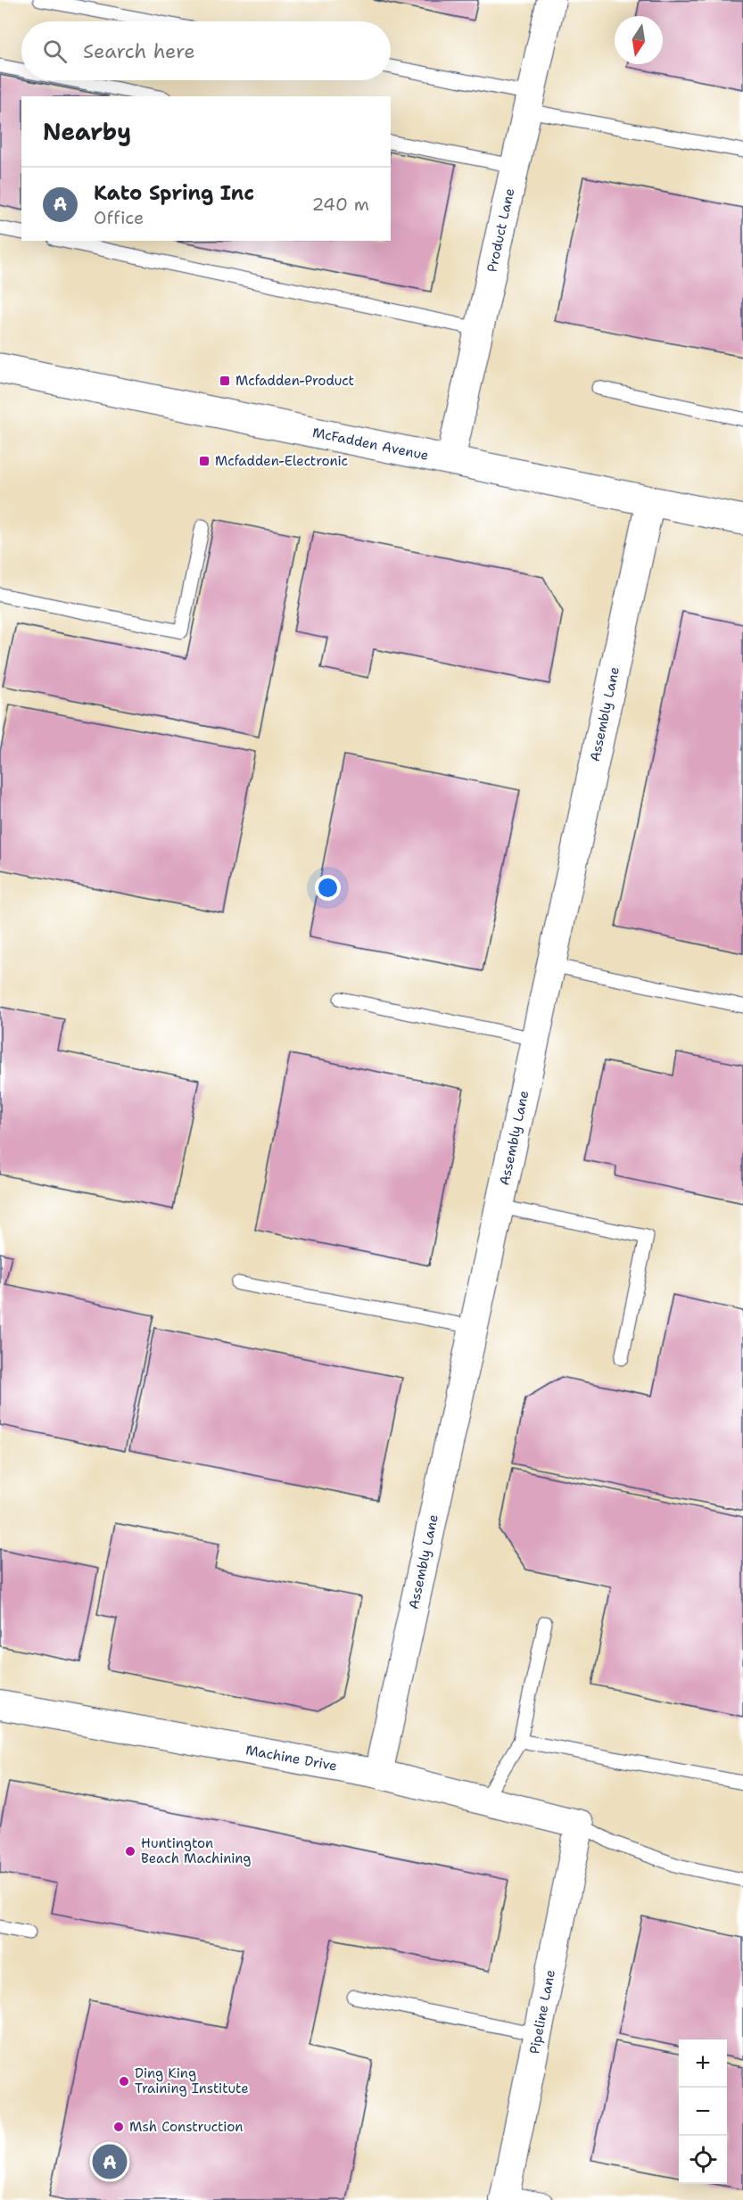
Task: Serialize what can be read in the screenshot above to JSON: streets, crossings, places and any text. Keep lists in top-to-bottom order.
{
  "streets": {
    "street": [
      "Product Lane",
      "McFadden Avenue",
      "Assembly Lane",
      "Machine Drive",
      "Pipeline Lane"
    ]
  },
  "crossings": [
    ["Product Lane", "McFadden Avenue"],
    ["McFadden Avenue", "Assembly Lane"],
    ["Assembly Lane", "Machine Drive"],
    ["Machine Drive", "Pipeline Lane"]
  ],
  "places": {
    "transit": ["Mcfadden-Product", "Mcfadden-Electronic"],
    "other": ["Huntington Beach Machining", "Ding King Training Institute", "Msh Construction"]
  },
  "north": "bottom",
  "page": {
    "search": "Search here",
    "heading": "Nearby",
    "list": [
      {
        "mark": "A",
        "name": "Kato Spring Inc",
        "note": "Office",
        "value": "240 m"
      }
    ],
    "map_buttons": ["+", "−"],
    "pins": "A"
  }
}
